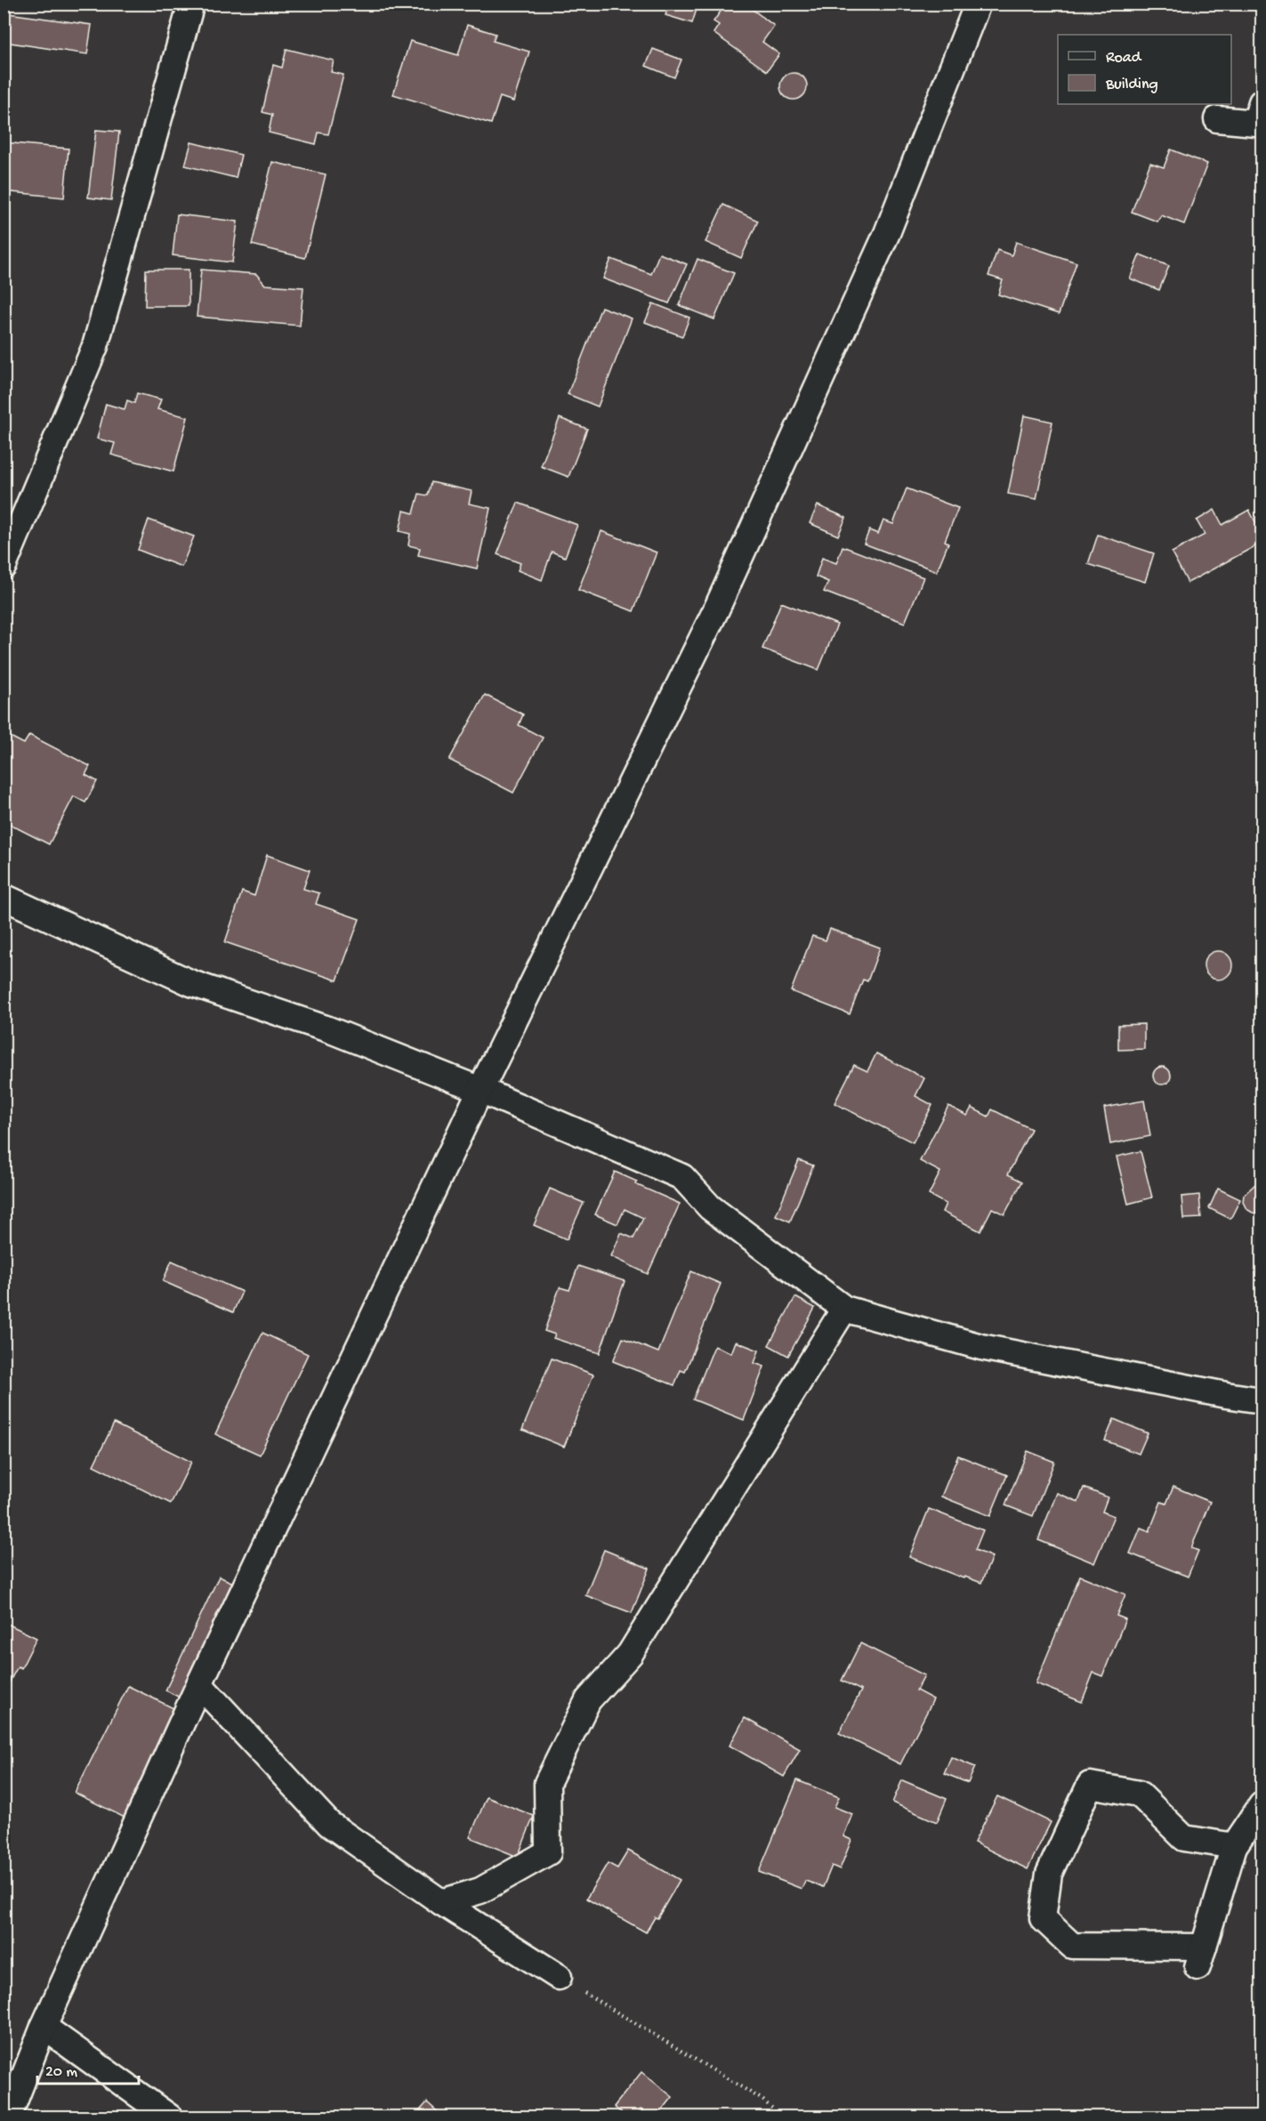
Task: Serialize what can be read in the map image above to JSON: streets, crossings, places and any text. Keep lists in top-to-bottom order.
{
  "legend": ["Road", "Building"],
  "scale_bar": "20 m"
}
